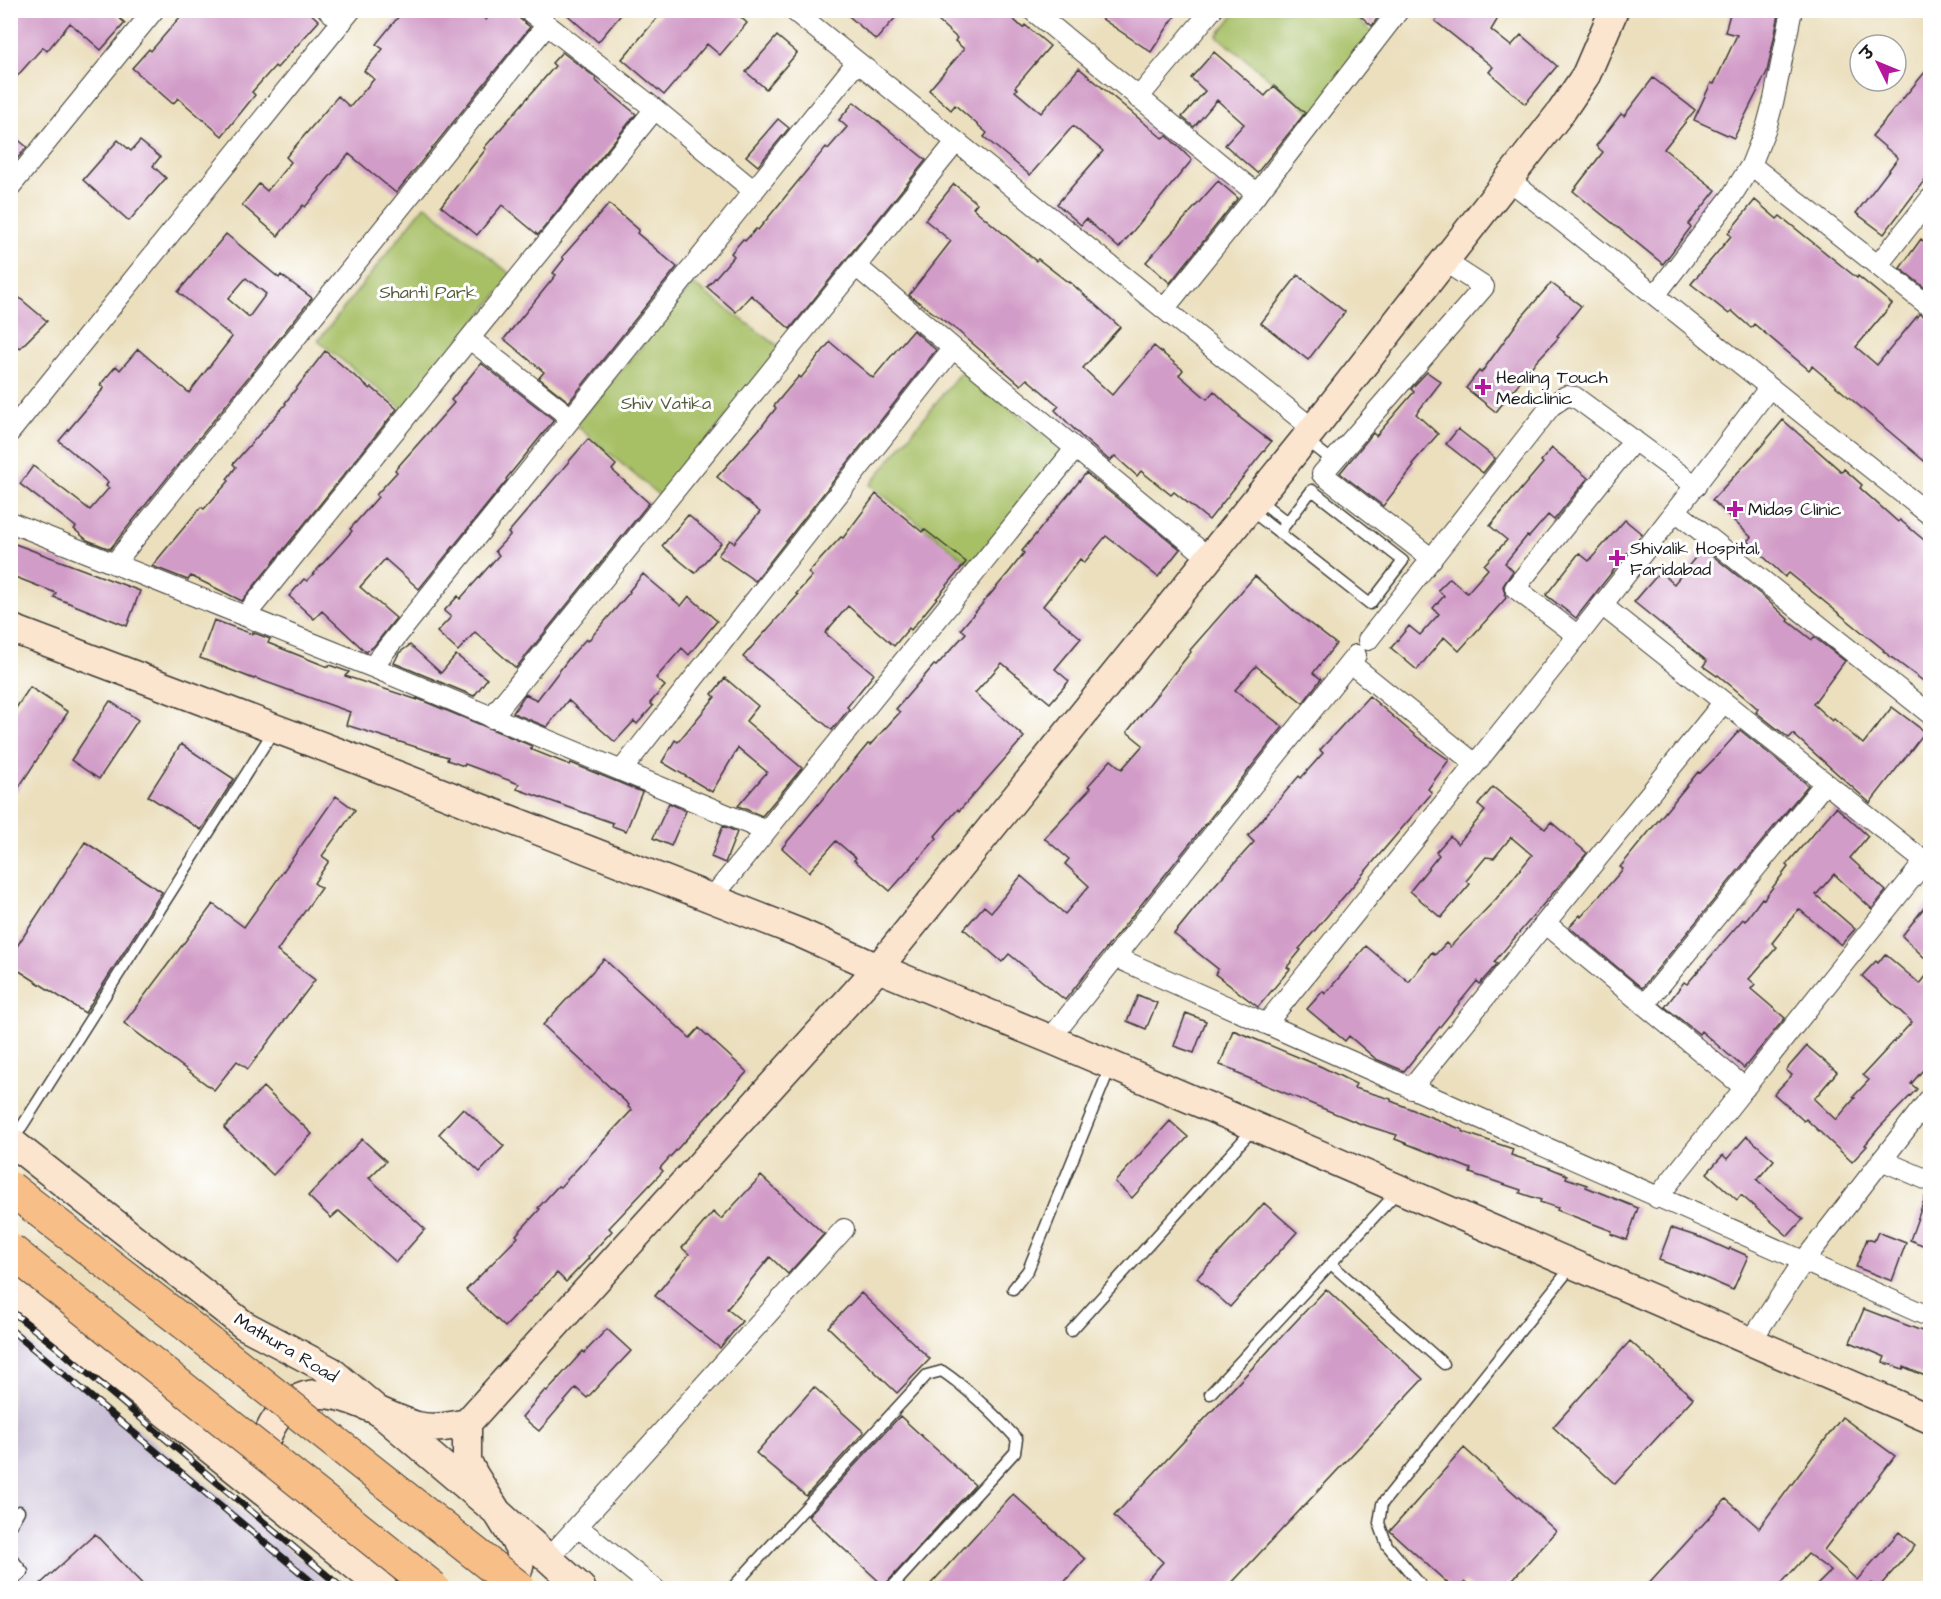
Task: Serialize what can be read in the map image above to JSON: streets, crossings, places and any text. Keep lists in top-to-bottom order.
{
  "streets": {
    "highway": ["Mathura Road"]
  },
  "parks": ["Shanti Park", "Shiv Vatika"],
  "places": {
    "health": ["Healing Touch Mediclinic", "Midas Clinic", "Shivalik Hospital, Faridabad"]
  },
  "north": "top left"
}
